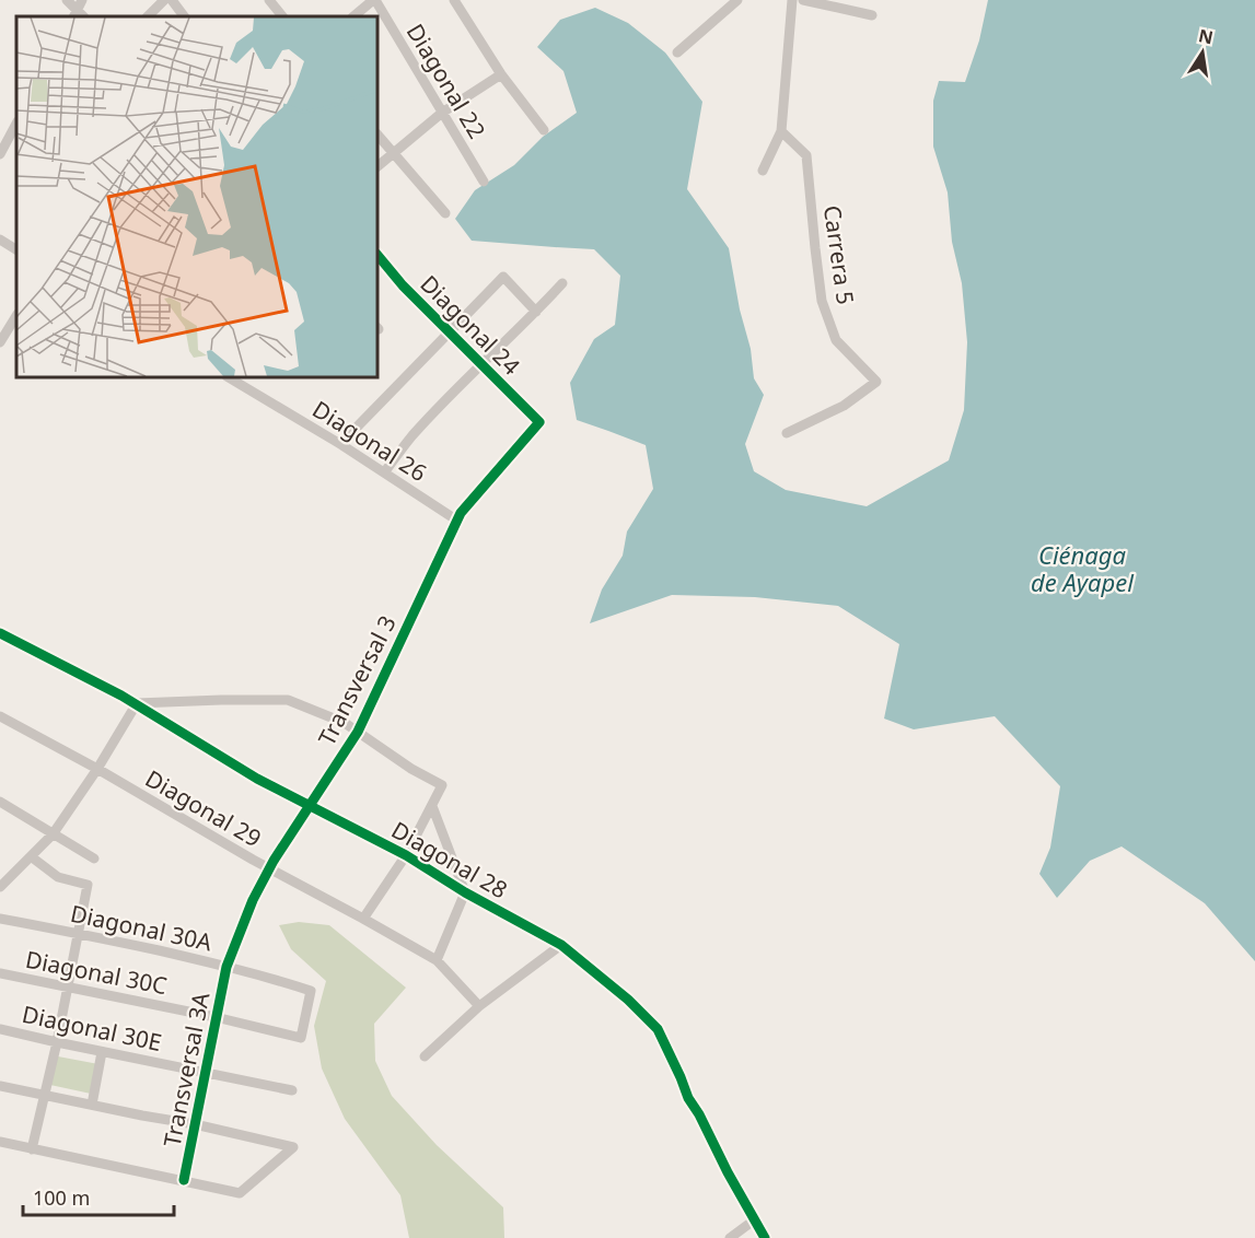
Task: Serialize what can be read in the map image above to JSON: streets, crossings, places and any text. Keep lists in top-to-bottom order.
{
  "streets": {
    "street": [
      "Diagonal 22",
      "Carrera 5",
      "Diagonal 24",
      "Diagonal 26",
      "Transversal 3",
      "Diagonal 29",
      "Diagonal 28",
      "Diagonal 30A",
      "Diagonal 30C",
      "Diagonal 30E",
      "Transversal 3A"
    ]
  },
  "crossings": [
    ["Diagonal 24", "Transversal 3"],
    ["Diagonal 26", "Transversal 3"],
    ["Transversal 3", "Diagonal 29"],
    ["Transversal 3", "Diagonal 28"],
    ["Transversal 3", "Diagonal 30A"],
    ["Transversal 3", "Transversal 3A"],
    ["Diagonal 30A", "Diagonal 30C"],
    ["Diagonal 30A", "Transversal 3A"],
    ["Diagonal 30C", "Transversal 3A"],
    ["Diagonal 30E", "Transversal 3A"]
  ],
  "water": ["Ciénaga de Ayapel"],
  "scale_bar": "100 m",
  "north": "top"
}
